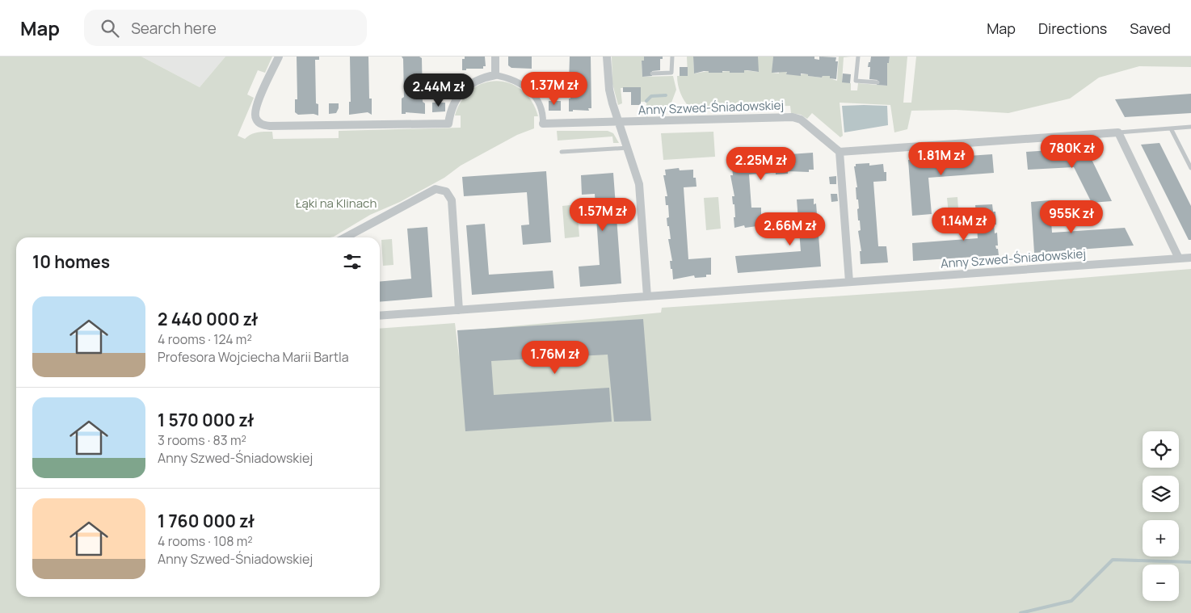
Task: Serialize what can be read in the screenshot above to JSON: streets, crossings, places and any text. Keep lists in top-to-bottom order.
{
  "streets": {
    "street": ["Anny Szwed-Śniadowskiej"]
  },
  "parks": ["Łąki na Klinach"],
  "page": {
    "header": "Map",
    "search": "Search here",
    "nav": ["Map", "Directions", "Saved"],
    "price": [
      "1.37M zł",
      "2.44M zł",
      "780K zł",
      "1.81M zł",
      "2.25M zł",
      "1.57M zł",
      "955K zł",
      "1.14M zł",
      "2.66M zł",
      "1.76M zł"
    ],
    "heading": "10 homes",
    "list": [
      {
        "name": "2 440 000 zł",
        "note": "4 rooms · 124 m² · Profesora Wojciecha Marii Bartla"
      },
      {
        "name": "1 570 000 zł",
        "note": "3 rooms · 83 m² · Anny Szwed-Śniadowskiej"
      },
      {
        "name": "1 760 000 zł",
        "note": "4 rooms · 108 m² · Anny Szwed-Śniadowskiej"
      }
    ],
    "map_buttons": ["+", "−"]
  }
}
